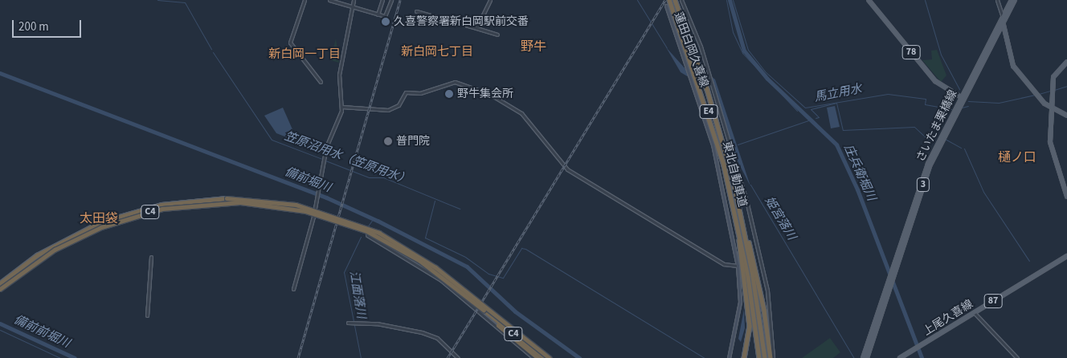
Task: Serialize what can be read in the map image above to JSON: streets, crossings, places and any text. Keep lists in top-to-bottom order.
{
  "streets": {
    "highway": ["E4", "東北自動車道", "C4"],
    "main road": [
      "蓮田白岡久喜線",
      "78",
      "さいたま栗橋線",
      "3",
      "87",
      "上尾久喜線"
    ]
  },
  "crossings": [
    ["78", "さいたま栗橋線"]
  ],
  "districts": [
    "野牛",
    "新白岡七丁目",
    "新白岡一丁目",
    "樋ノ口",
    "太田袋"
  ],
  "water": [
    "馬立用水",
    "笠原沼用水（笠原用水）",
    "庄兵衛堀川",
    "備前堀川",
    "姫宮落川",
    "江面落川",
    "備前前堀川"
  ],
  "places": ["久喜警察署新白岡駅前交番", "野牛集会所", "普門院"],
  "scale_bar": "200 m"
}
